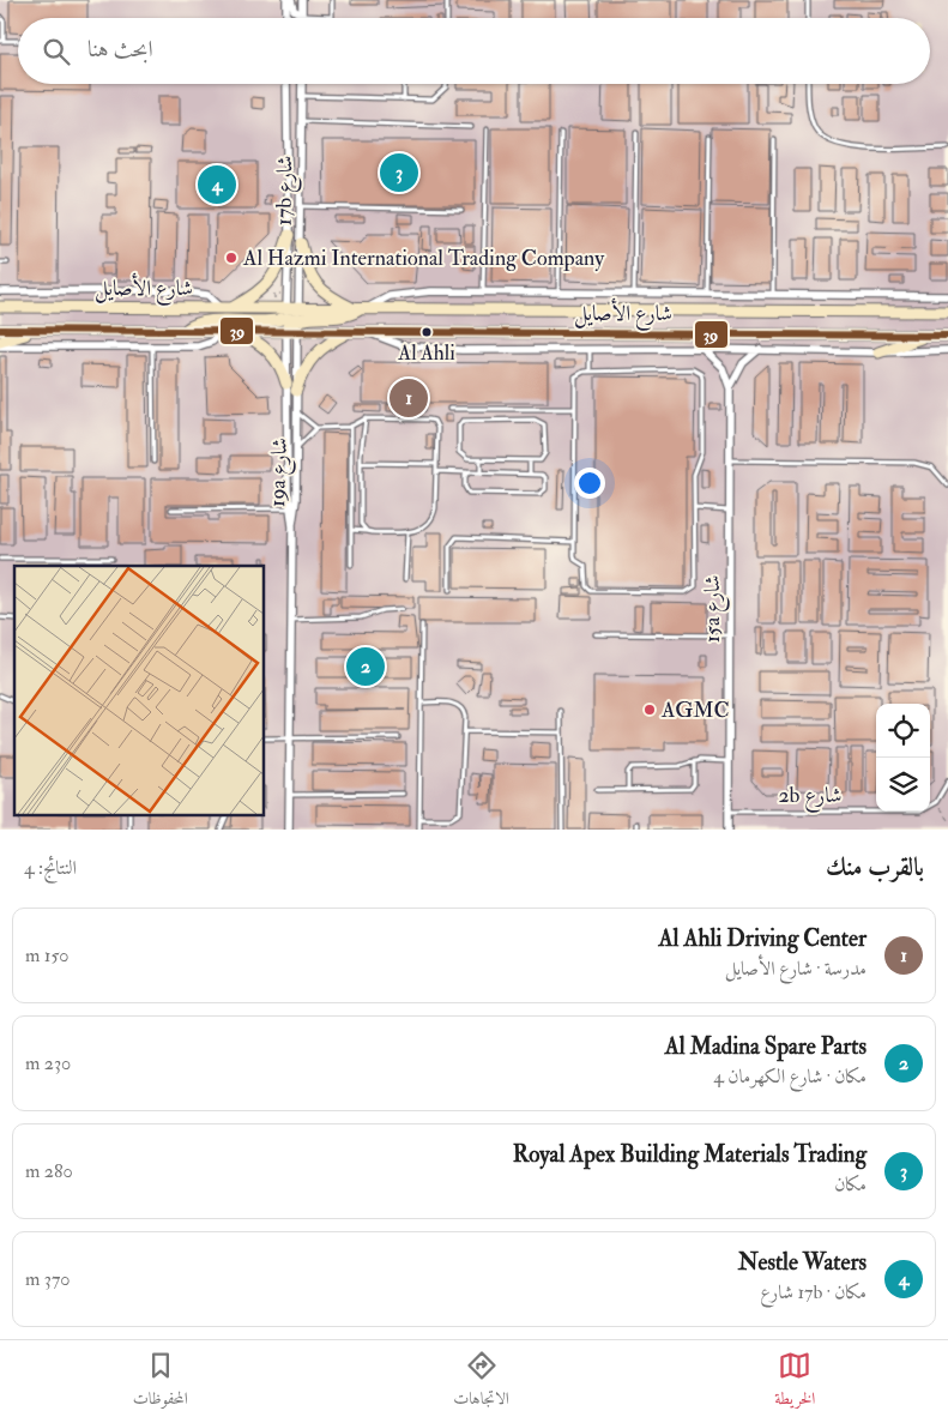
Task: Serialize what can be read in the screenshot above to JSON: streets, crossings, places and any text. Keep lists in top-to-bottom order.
{
  "streets": {
    "main road": ["شارع الأصايل"],
    "street": ["17b شارع", "19a شارع", "15a شارع"],
    "lane": ["2b شارع"]
  },
  "crossings": [
    ["17b شارع", "شارع الأصايل"],
    ["17b شارع", "19a شارع"],
    ["شارع الأصايل", "19a شارع"],
    ["15a شارع", "2b شارع"]
  ],
  "places": ["Al Hazmi International Trading Company", "Al Ahli", "AGMC"],
  "lines": ["transit line 39"],
  "page": {
    "search": "ابحث هنا",
    "pins": [
      "3",
      "4",
      "1",
      "2"
    ],
    "heading": ["بالقرب منك", "النتائج: 4"],
    "list": [
      {
        "mark": "1",
        "name": "Al Ahli Driving Center",
        "note": "مدرسة · شارع الأصايل",
        "value": "150 m"
      },
      {
        "mark": "2",
        "name": "Al Madina Spare Parts",
        "note": "مكان · شارع الكهرمان 4",
        "value": "230 m"
      },
      {
        "mark": "3",
        "name": "Royal Apex Building Materials Trading",
        "note": "مكان",
        "value": "280 m"
      },
      {
        "mark": "4",
        "name": "Nestle Waters",
        "note": "مكان · 17b شارع",
        "value": "370 m"
      }
    ],
    "nav": ["الخريطة", "الاتجاهات", "المحفوظات"]
  }
}
